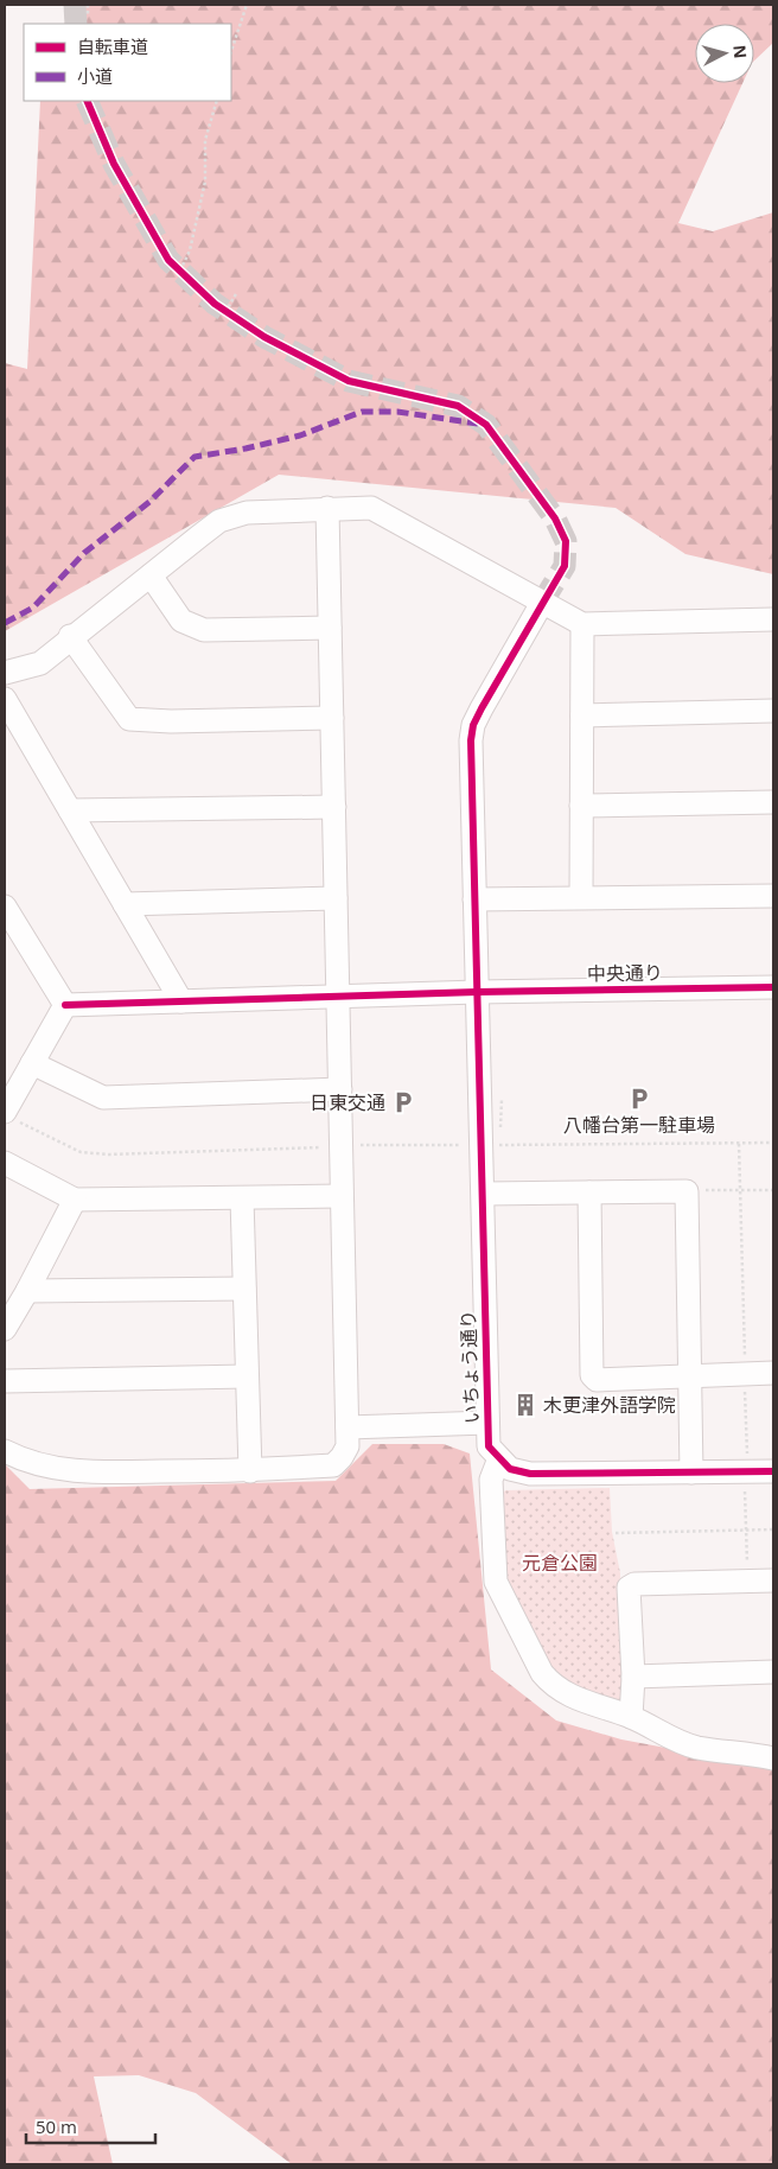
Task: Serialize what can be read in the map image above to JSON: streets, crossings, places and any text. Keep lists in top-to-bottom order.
{
  "streets": {
    "street": ["中央通り", "いちょう通り"]
  },
  "crossings": [
    ["中央通り", "いちょう通り"]
  ],
  "parks": ["元倉公園"],
  "places": {
    "parking": ["八幡台第一駐車場", "日東交通"],
    "building": ["木更津外語学院"]
  },
  "legend": ["自転車道", "小道"],
  "scale_bar": "50 m",
  "north": "right"
}
